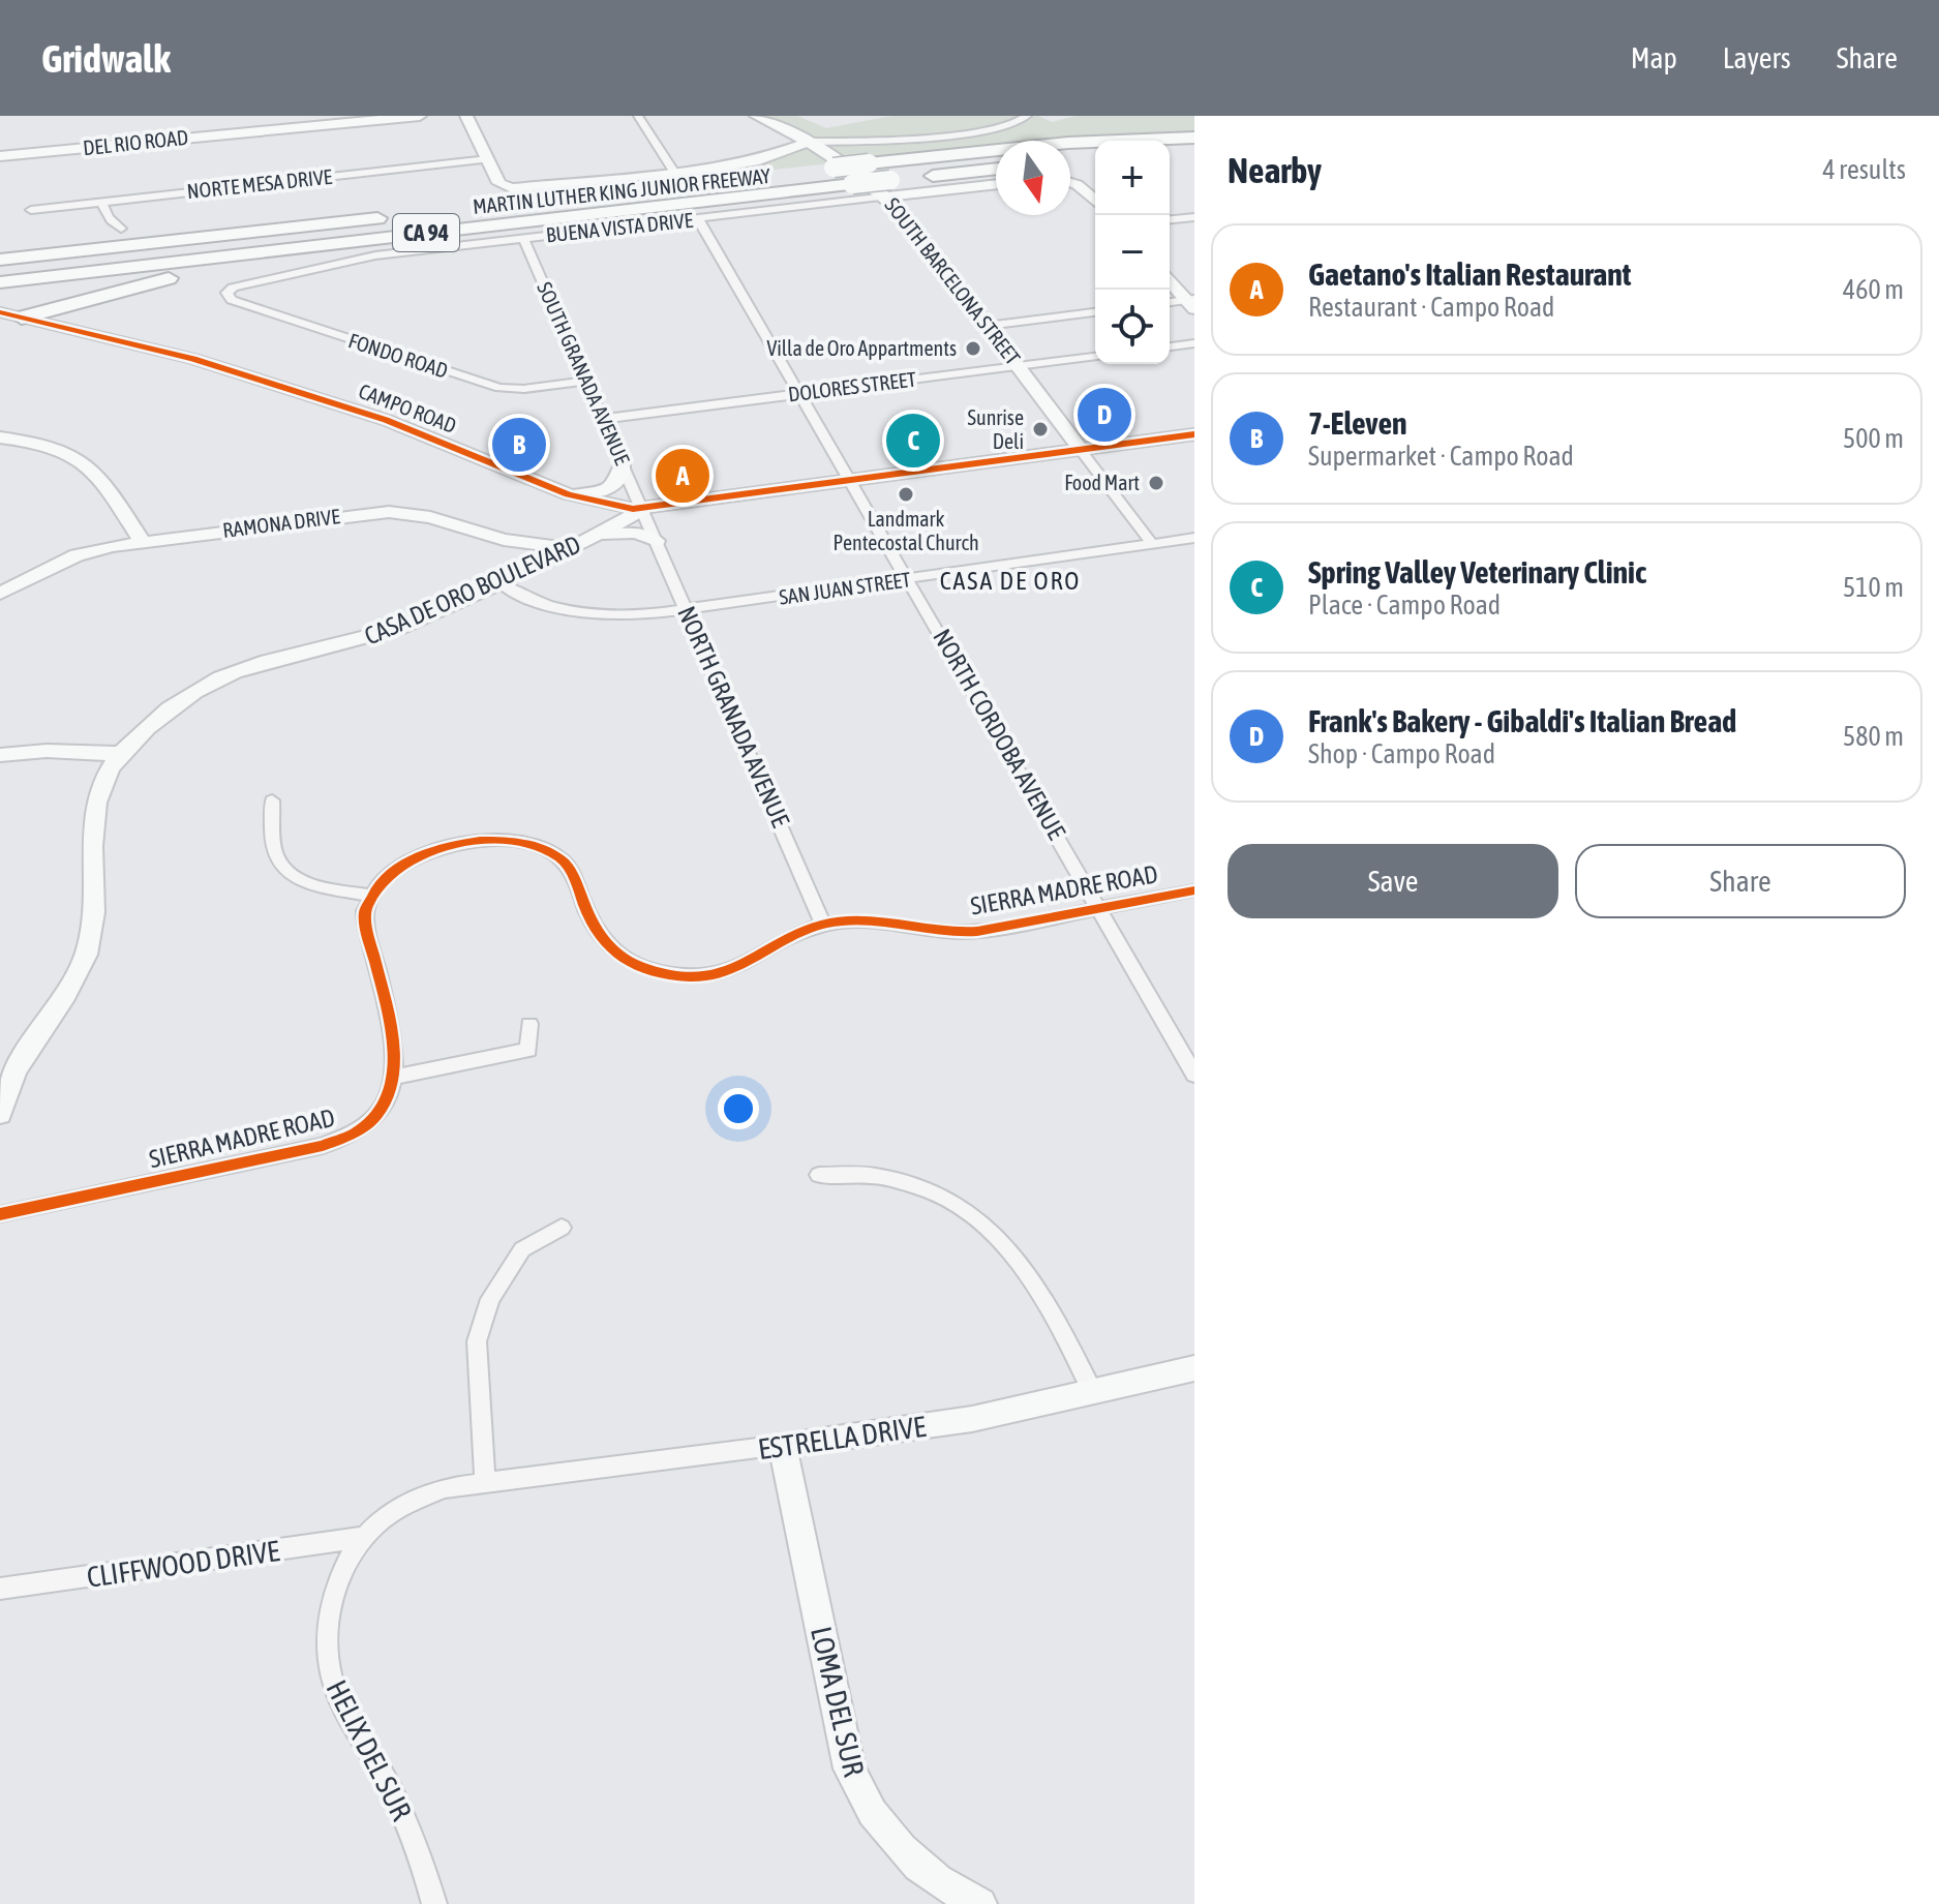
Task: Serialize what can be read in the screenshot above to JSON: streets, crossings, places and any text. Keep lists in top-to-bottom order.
{
  "streets": {
    "highway": ["MARTIN LUTHER KING JUNIOR FREEWAY", "CA 94"],
    "street": [
      "DEL RIO ROAD",
      "NORTE MESA DRIVE",
      "BUENA VISTA DRIVE",
      "SOUTH BARCELONA STREET",
      "FONDO ROAD",
      "SOUTH GRANADA AVENUE",
      "DOLORES STREET",
      "CAMPO ROAD",
      "RAMONA DRIVE",
      "SAN JUAN STREET",
      "CASA DE ORO BOULEVARD",
      "NORTH GRANADA AVENUE",
      "NORTH CORDOBA AVENUE",
      "SIERRA MADRE ROAD",
      "ESTRELLA DRIVE",
      "CLIFFWOOD DRIVE",
      "LOMA DEL SUR",
      "HELIX DEL SUR"
    ]
  },
  "crossings": [
    ["MARTIN LUTHER KING JUNIOR FREEWAY", "BUENA VISTA DRIVE"],
    ["MARTIN LUTHER KING JUNIOR FREEWAY", "SOUTH BARCELONA STREET"],
    ["BUENA VISTA DRIVE", "SOUTH BARCELONA STREET"],
    ["BUENA VISTA DRIVE", "FONDO ROAD"],
    ["BUENA VISTA DRIVE", "SOUTH GRANADA AVENUE"],
    ["BUENA VISTA DRIVE", "NORTH CORDOBA AVENUE"],
    ["SOUTH BARCELONA STREET", "DOLORES STREET"],
    ["SOUTH BARCELONA STREET", "CAMPO ROAD"],
    ["FONDO ROAD", "SOUTH GRANADA AVENUE"],
    ["SOUTH GRANADA AVENUE", "DOLORES STREET"],
    ["SOUTH GRANADA AVENUE", "CAMPO ROAD"],
    ["SOUTH GRANADA AVENUE", "CASA DE ORO BOULEVARD"],
    ["SOUTH GRANADA AVENUE", "NORTH GRANADA AVENUE"],
    ["DOLORES STREET", "NORTH CORDOBA AVENUE"],
    ["CAMPO ROAD", "CASA DE ORO BOULEVARD"],
    ["CAMPO ROAD", "NORTH GRANADA AVENUE"],
    ["CAMPO ROAD", "NORTH CORDOBA AVENUE"],
    ["RAMONA DRIVE", "CASA DE ORO BOULEVARD"],
    ["SAN JUAN STREET", "CASA DE ORO BOULEVARD"],
    ["SAN JUAN STREET", "NORTH GRANADA AVENUE"],
    ["SAN JUAN STREET", "NORTH CORDOBA AVENUE"],
    ["CASA DE ORO BOULEVARD", "NORTH GRANADA AVENUE"],
    ["NORTH GRANADA AVENUE", "SIERRA MADRE ROAD"],
    ["NORTH CORDOBA AVENUE", "SIERRA MADRE ROAD"],
    ["ESTRELLA DRIVE", "LOMA DEL SUR"],
    ["ESTRELLA DRIVE", "HELIX DEL SUR"],
    ["CLIFFWOOD DRIVE", "HELIX DEL SUR"]
  ],
  "districts": ["CASA DE ORO"],
  "places": [
    "Villa de Oro Appartments",
    "Sunrise Deli",
    "Food Mart",
    "Landmark Pentecostal Church"
  ],
  "north": "bottom",
  "page": {
    "header": "Gridwalk",
    "nav": ["Map", "Layers", "Share"],
    "heading": ["Nearby", "4 results"],
    "map_buttons": ["+", "−"],
    "list": [
      {
        "mark": "A",
        "name": "Gaetano's Italian Restaurant",
        "note": "Restaurant · Campo Road",
        "value": "460 m"
      },
      {
        "mark": "B",
        "name": "7-Eleven",
        "note": "Supermarket · Campo Road",
        "value": "500 m"
      },
      {
        "mark": "C",
        "name": "Spring Valley Veterinary Clinic",
        "note": "Place · Campo Road",
        "value": "510 m"
      },
      {
        "mark": "D",
        "name": "Frank's Bakery - Gibaldi's Italian Bread",
        "note": "Shop · Campo Road",
        "value": "580 m"
      }
    ],
    "pins": [
      "D",
      "C",
      "B",
      "A"
    ],
    "buttons": ["Save", "Share"]
  }
}
